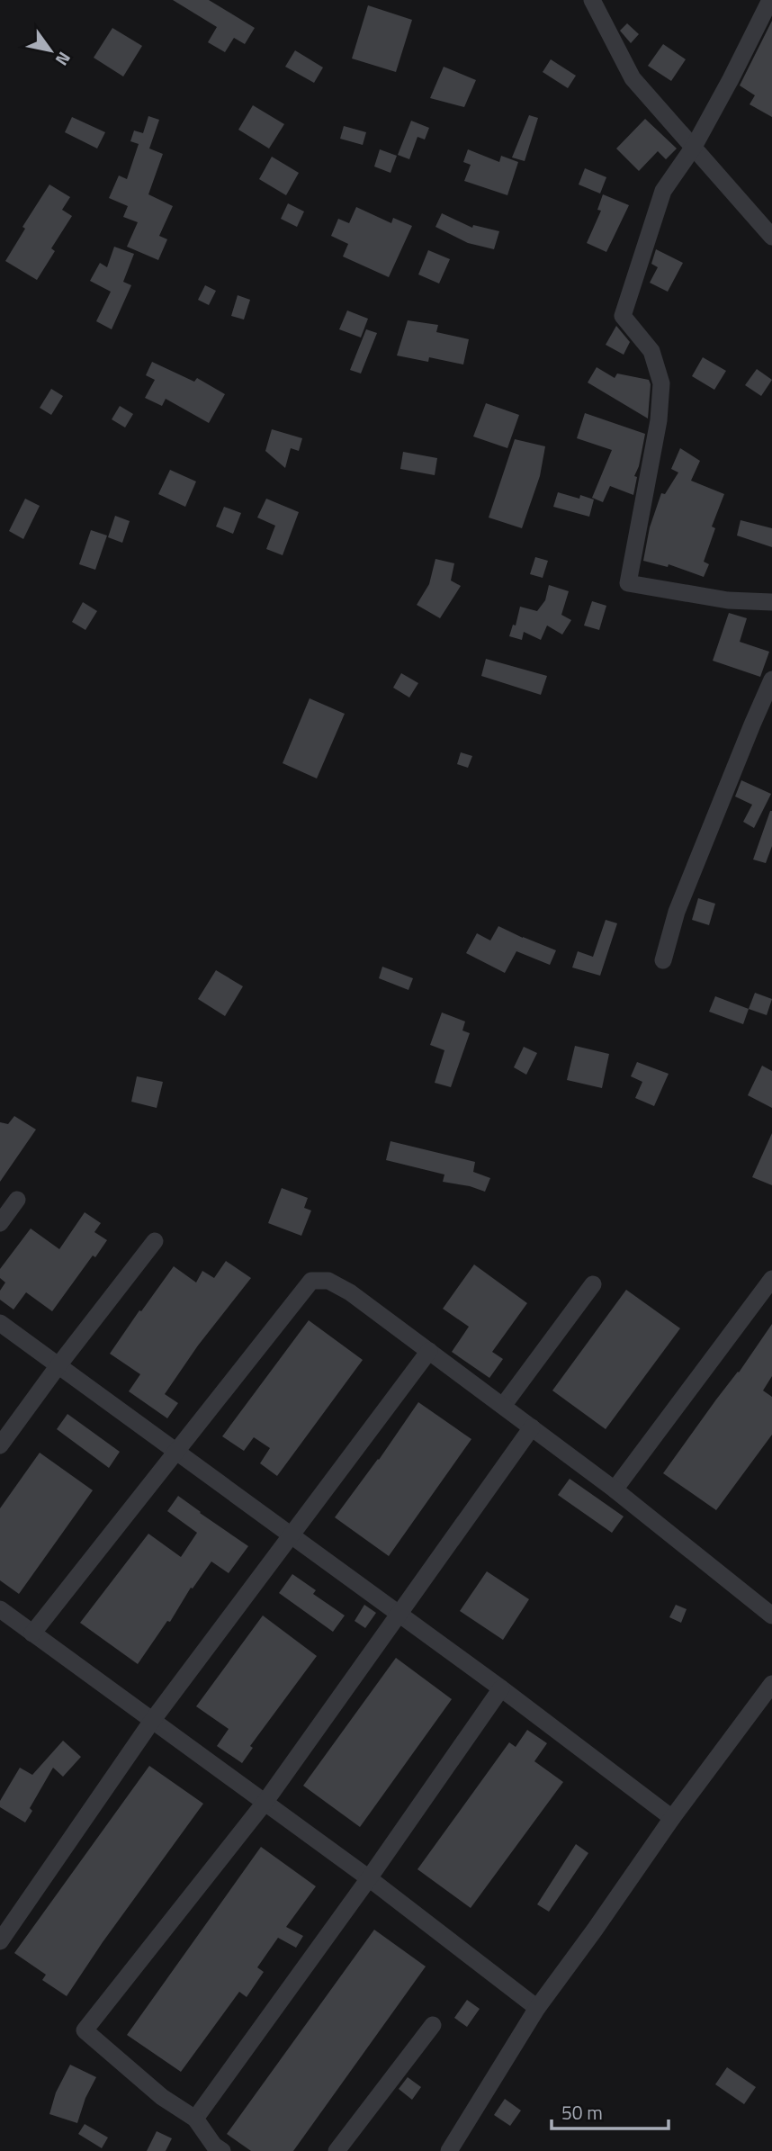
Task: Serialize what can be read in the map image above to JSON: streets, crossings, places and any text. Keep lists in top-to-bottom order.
{
  "scale_bar": "50 m",
  "north": "bottom right"
}
